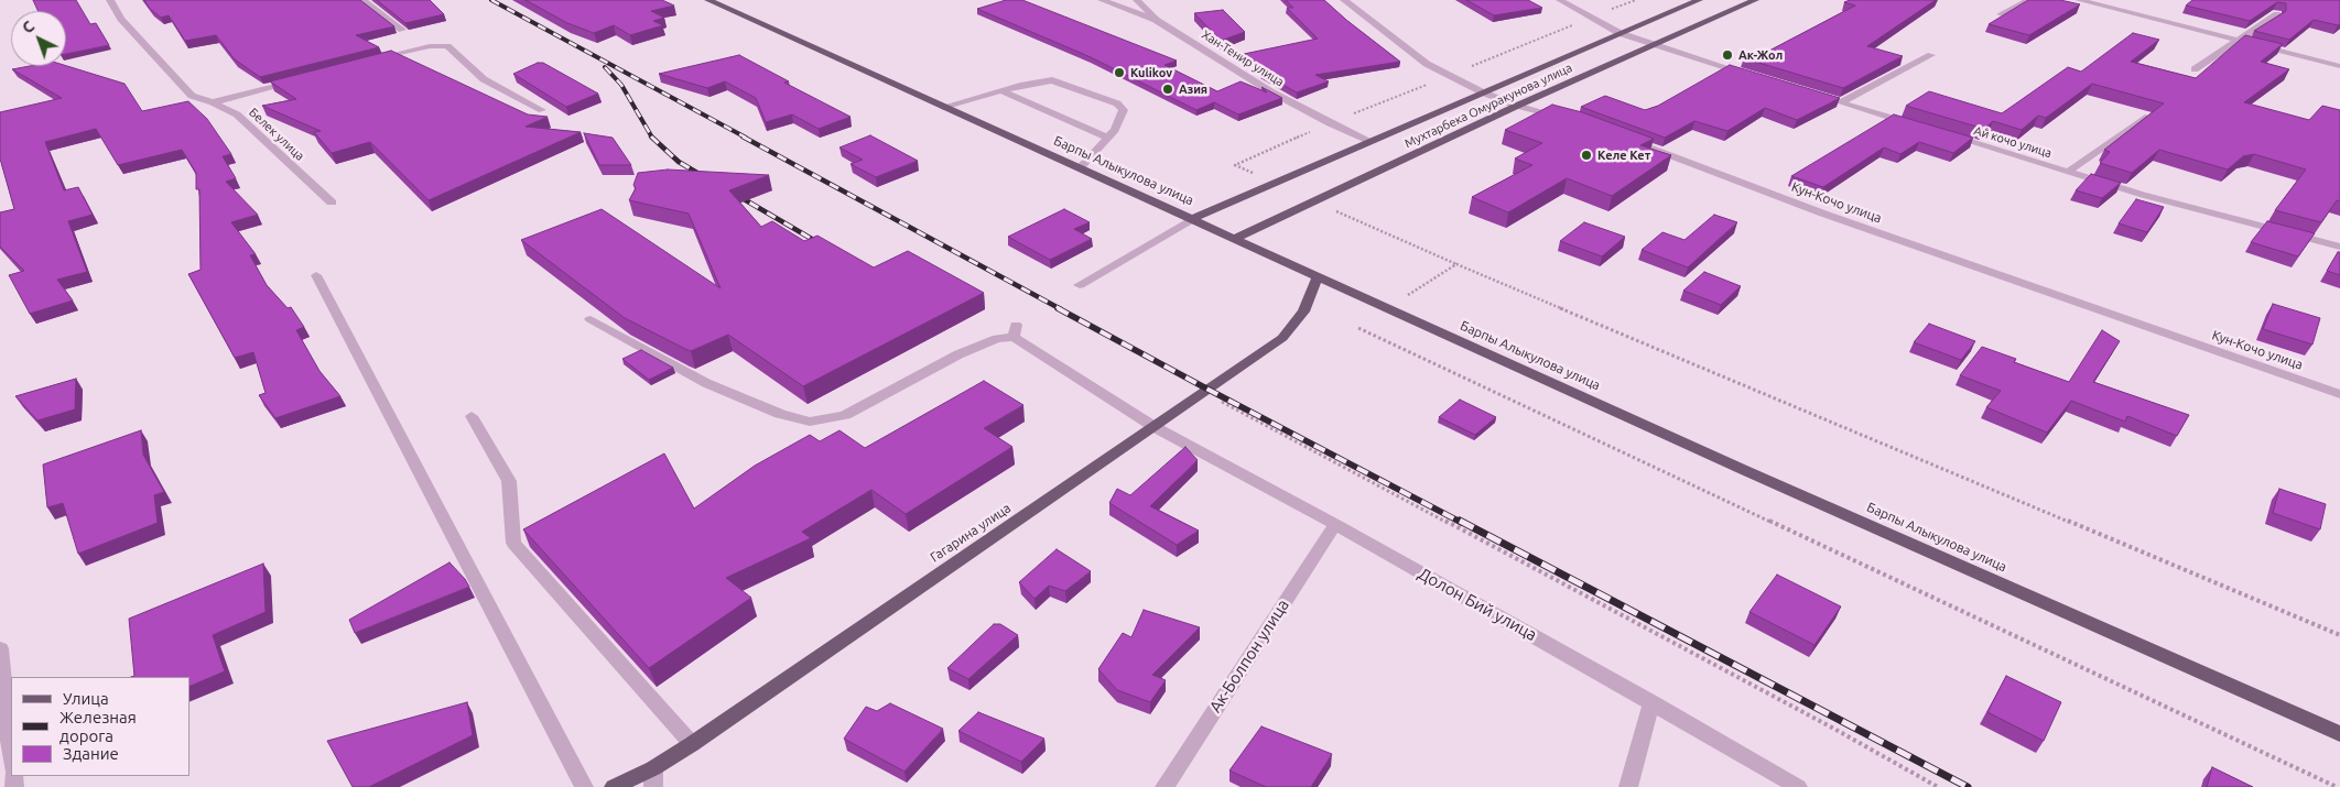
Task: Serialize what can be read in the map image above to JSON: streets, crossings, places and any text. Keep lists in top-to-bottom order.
{
  "streets": {
    "main road": ["Мухтарбека Омуракунова улица", "Барпы Алыкулова улица", "Гагарина улица"],
    "street": [
      "Хан-Тенир улица",
      "Белек улица",
      "Ай кочо улица",
      "Кун-Кочо улица",
      "Долон Бий улица",
      "Ак-Болпон улица"
    ]
  },
  "crossings": [
    ["Хан-Тенир улица", "Мухтарбека Омуракунова улица"],
    ["Мухтарбека Омуракунова улица", "Барпы Алыкулова улица"],
    ["Барпы Алыкулова улица", "Гагарина улица"],
    ["Гагарина улица", "Долон Бий улица"],
    ["Долон Бий улица", "Ак-Болпон улица"]
  ],
  "places": [
    "Ак-Жол",
    "Kulikov",
    "Азия",
    "Келе Кет"
  ],
  "legend": ["Улица", "Железная дорога", "Здание"],
  "north": "top left"
}
